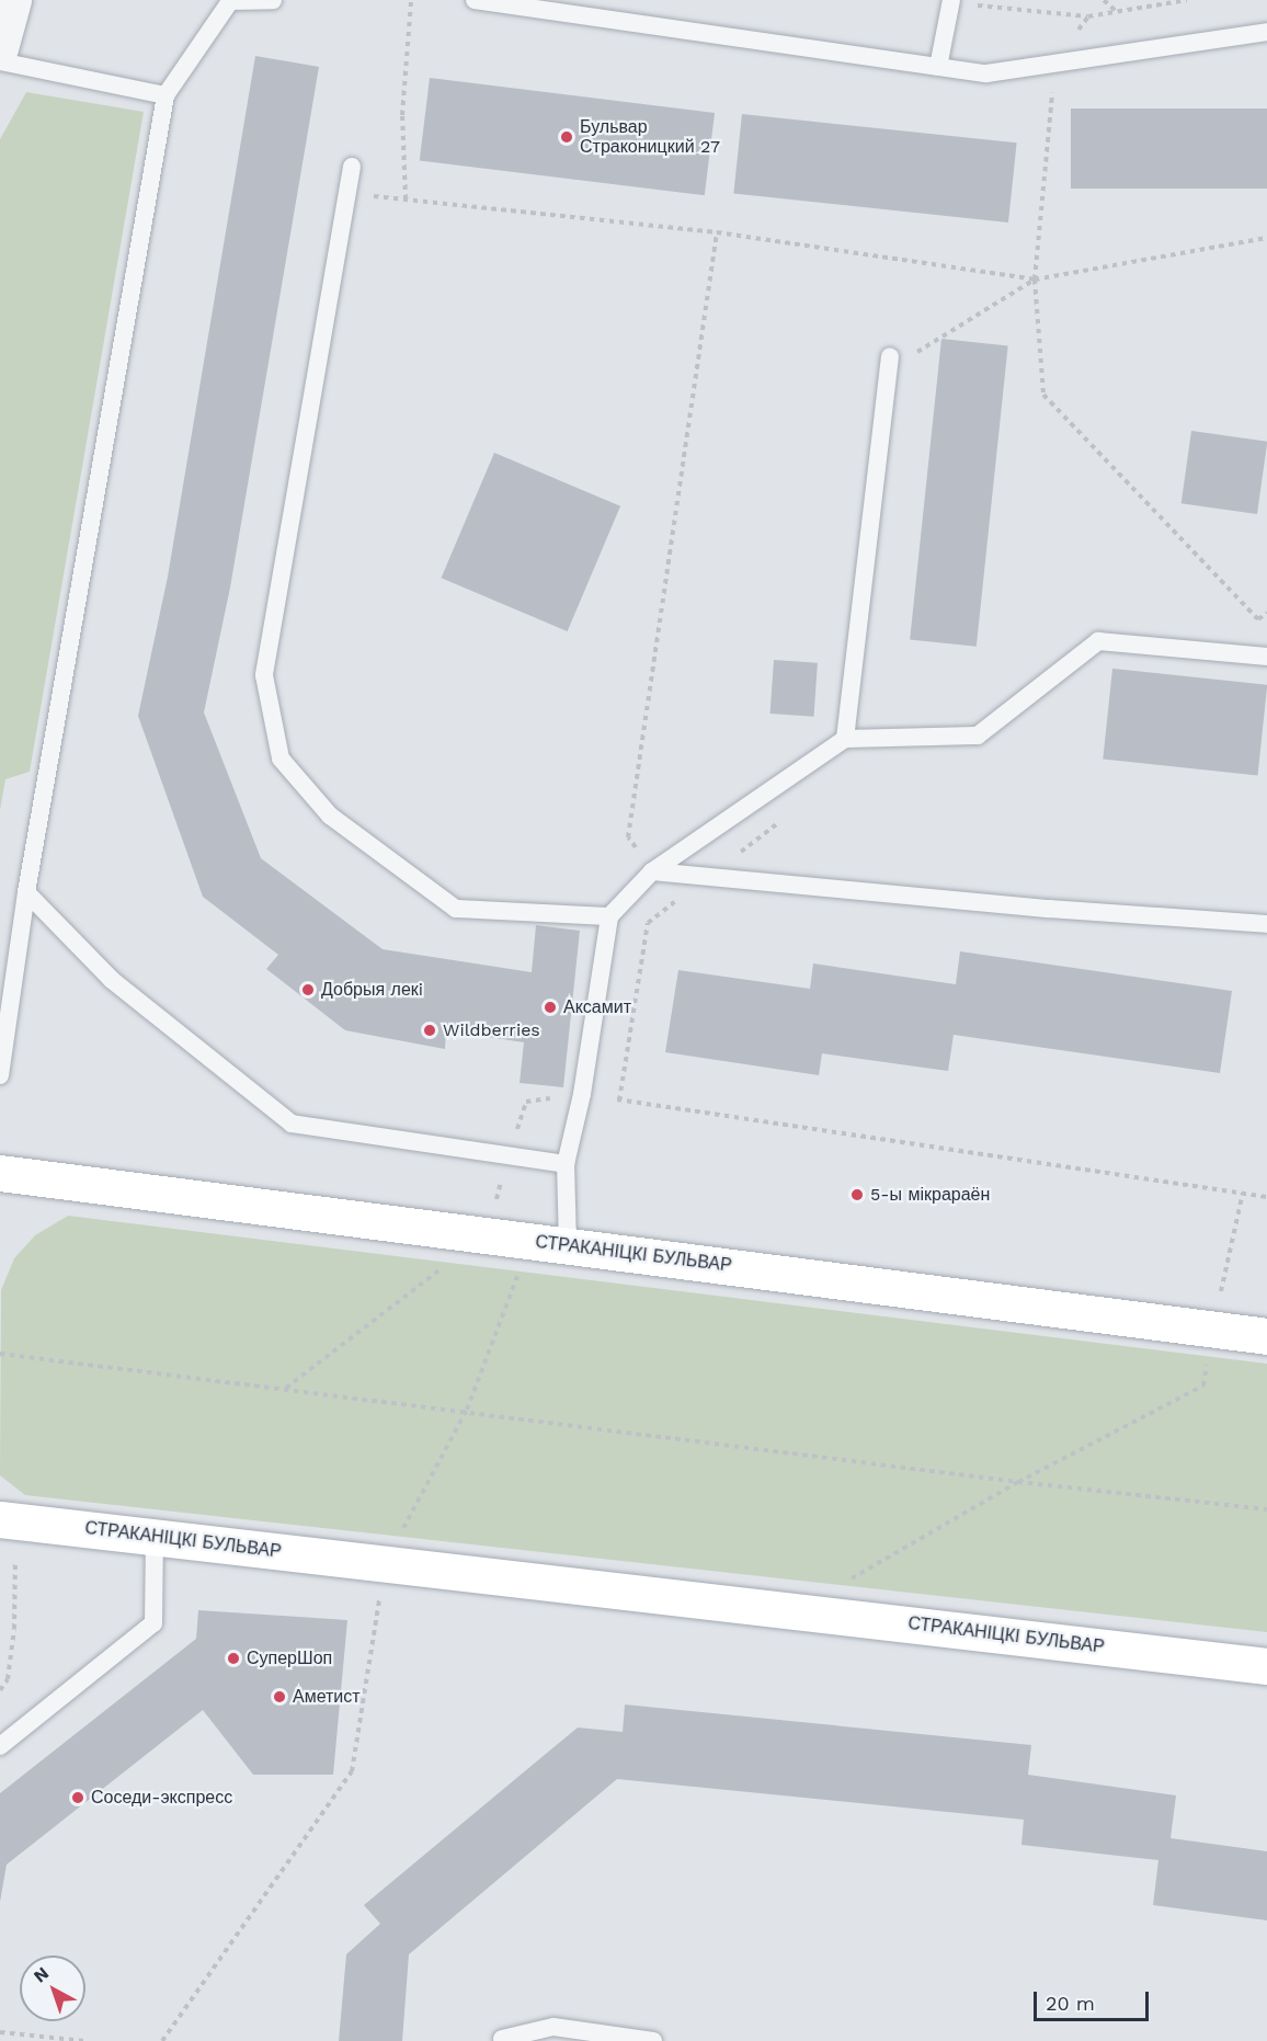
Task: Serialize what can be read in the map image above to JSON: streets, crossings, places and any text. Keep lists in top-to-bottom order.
{
  "streets": {
    "street": ["СТРАКАНІЦКІ БУЛЬВАР"]
  },
  "places": [
    "Бульвар Страконицкий 27",
    "Добрыя лекi",
    "Аксамит",
    "Wildberries",
    "5-ы мікрараён",
    "СуперШоп",
    "Аметист",
    "Соседи-экспресс"
  ],
  "scale_bar": "20 m",
  "north": "top left"
}
